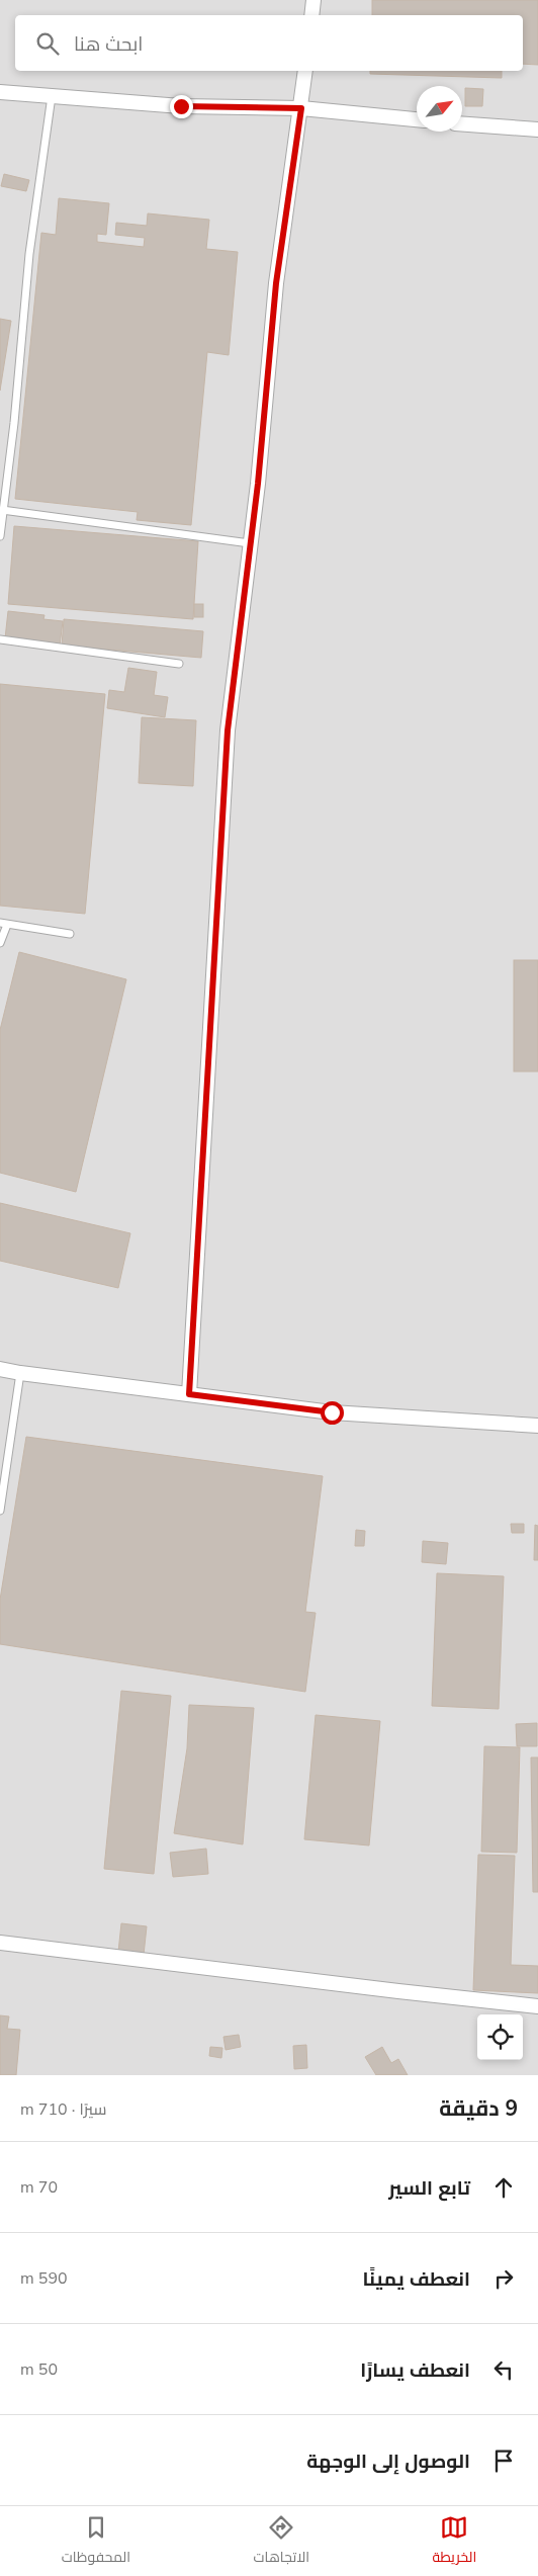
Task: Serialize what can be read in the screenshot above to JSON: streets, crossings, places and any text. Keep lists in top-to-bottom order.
{
  "north": "top right",
  "page": {
    "search": "ابحث هنا",
    "heading": ["9 دقيقة", "سيرًا · 710 m"],
    "list": [
      ["تابع السير", "70 m"],
      ["انعطف يمينًا", "590 m"],
      ["انعطف يسارًا", "50 m"],
      "الوصول إلى الوجهة"
    ],
    "nav": ["الخريطة", "الاتجاهات", "المحفوظات"]
  }
}
